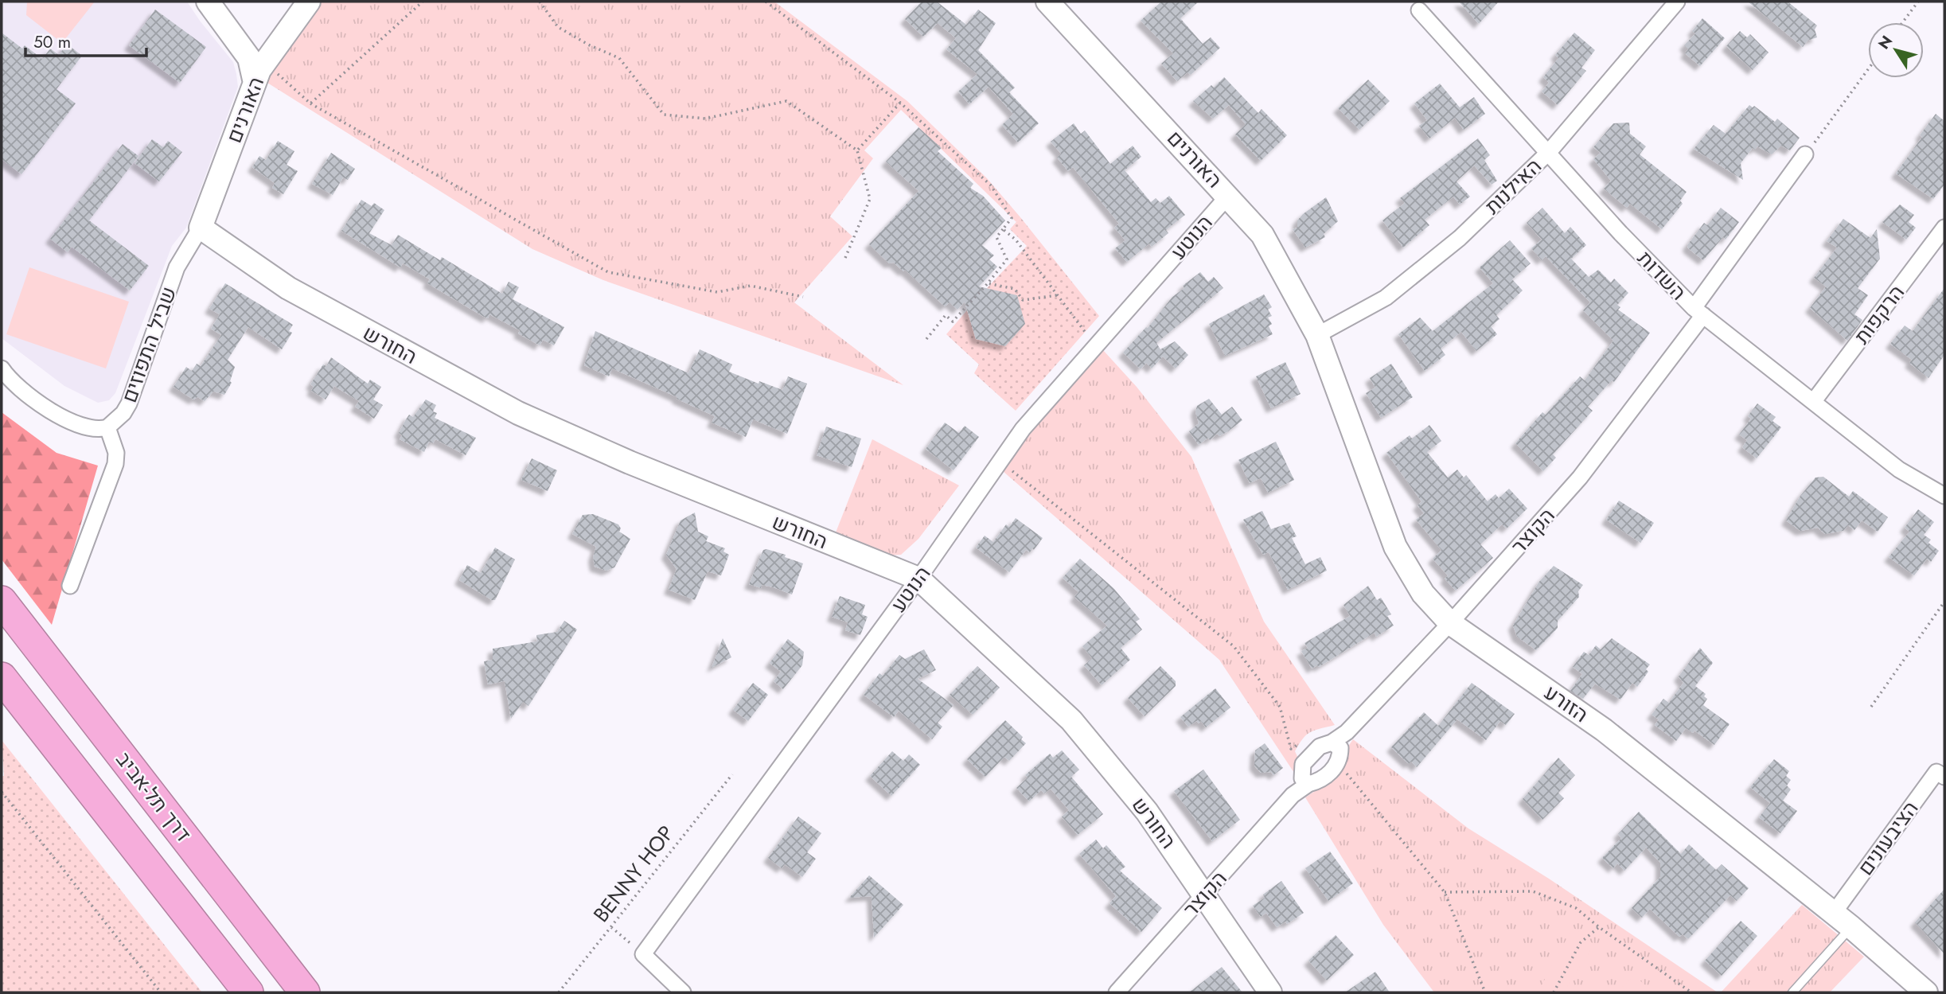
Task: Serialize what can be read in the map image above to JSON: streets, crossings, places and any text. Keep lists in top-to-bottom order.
{
  "streets": {
    "highway": ["דרך תל-אביב"],
    "street": [
      "האורנים",
      "האילנות",
      "הנוטע",
      "השדות",
      "הרקפות",
      "שביל התפוזים",
      "החורש",
      "הקוצר",
      "הזורע",
      "הציבעונים"
    ],
    "path": ["BENNY HOP"]
  },
  "crossings": [
    ["האורנים", "האילנות"],
    ["האורנים", "הנוטע"],
    ["האורנים", "שביל התפוזים"],
    ["האורנים", "החורש"],
    ["האורנים", "הזורע"],
    ["האילנות", "השדות"],
    ["האילנות", "הזורע"],
    ["הנוטע", "החורש"],
    ["השדות", "הרקפות"],
    ["השדות", "הקוצר"],
    ["שביל התפוזים", "החורש"],
    ["החורש", "הקוצר"],
    ["הקוצר", "הזורע"],
    ["הזורע", "הציבעונים"]
  ],
  "scale_bar": "50 m",
  "north": "top left"
}
